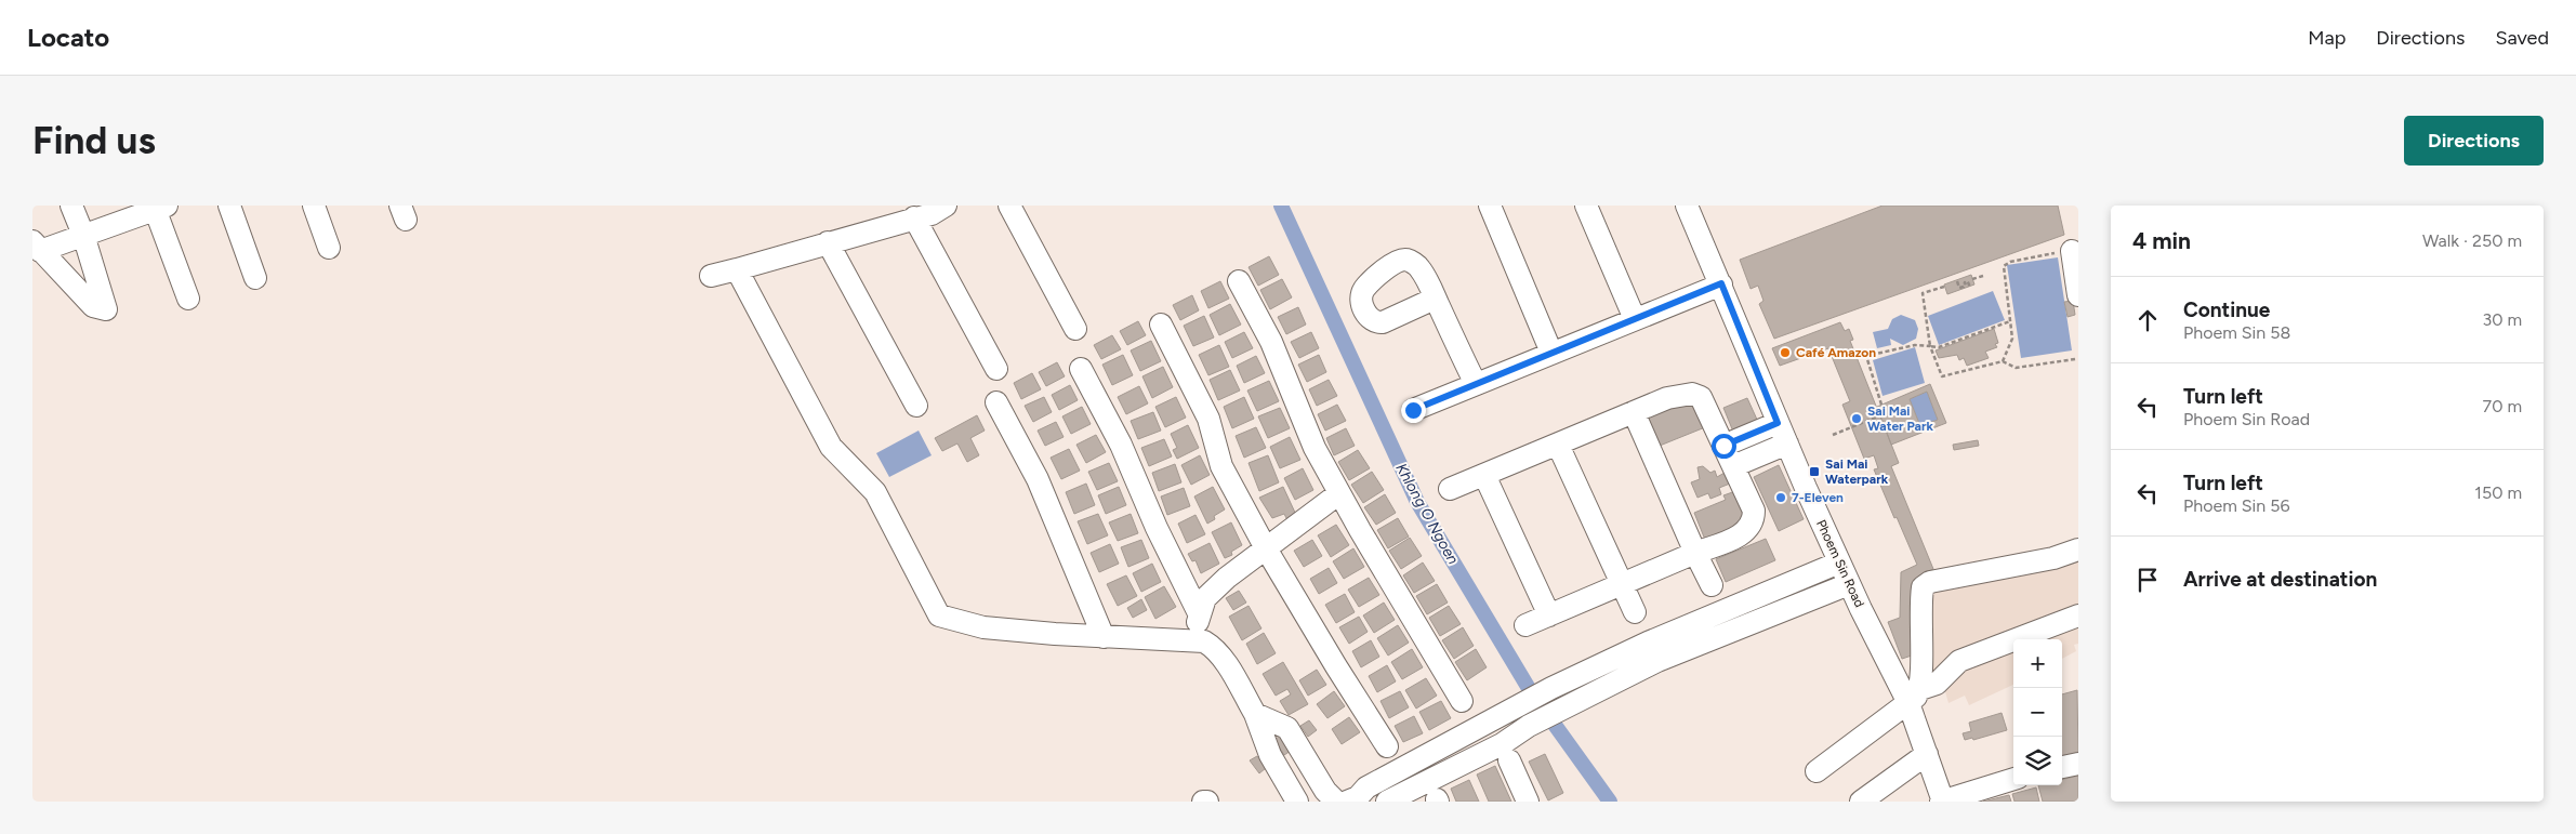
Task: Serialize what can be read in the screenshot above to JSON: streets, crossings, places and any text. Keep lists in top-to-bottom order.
{
  "streets": {
    "street": ["Phoem Sin Road"]
  },
  "water": ["Khlong O Ngoen"],
  "places": {
    "other": ["Café Amazon", "Sai Mai Water Park", "7-Eleven"],
    "transit": ["Sai Mai Waterpark"]
  },
  "page": {
    "header": "Locato",
    "nav": ["Map", "Directions", "Saved"],
    "buttons": "Directions",
    "title": "Find us",
    "heading": ["4 min", "Walk · 250 m"],
    "list": [
      ["Continue", "Phoem Sin 58", "30 m"],
      ["Turn left", "Phoem Sin Road", "70 m"],
      ["Turn left", "Phoem Sin 56", "150 m"],
      "Arrive at destination"
    ],
    "map_buttons": ["+", "−"]
  }
}
